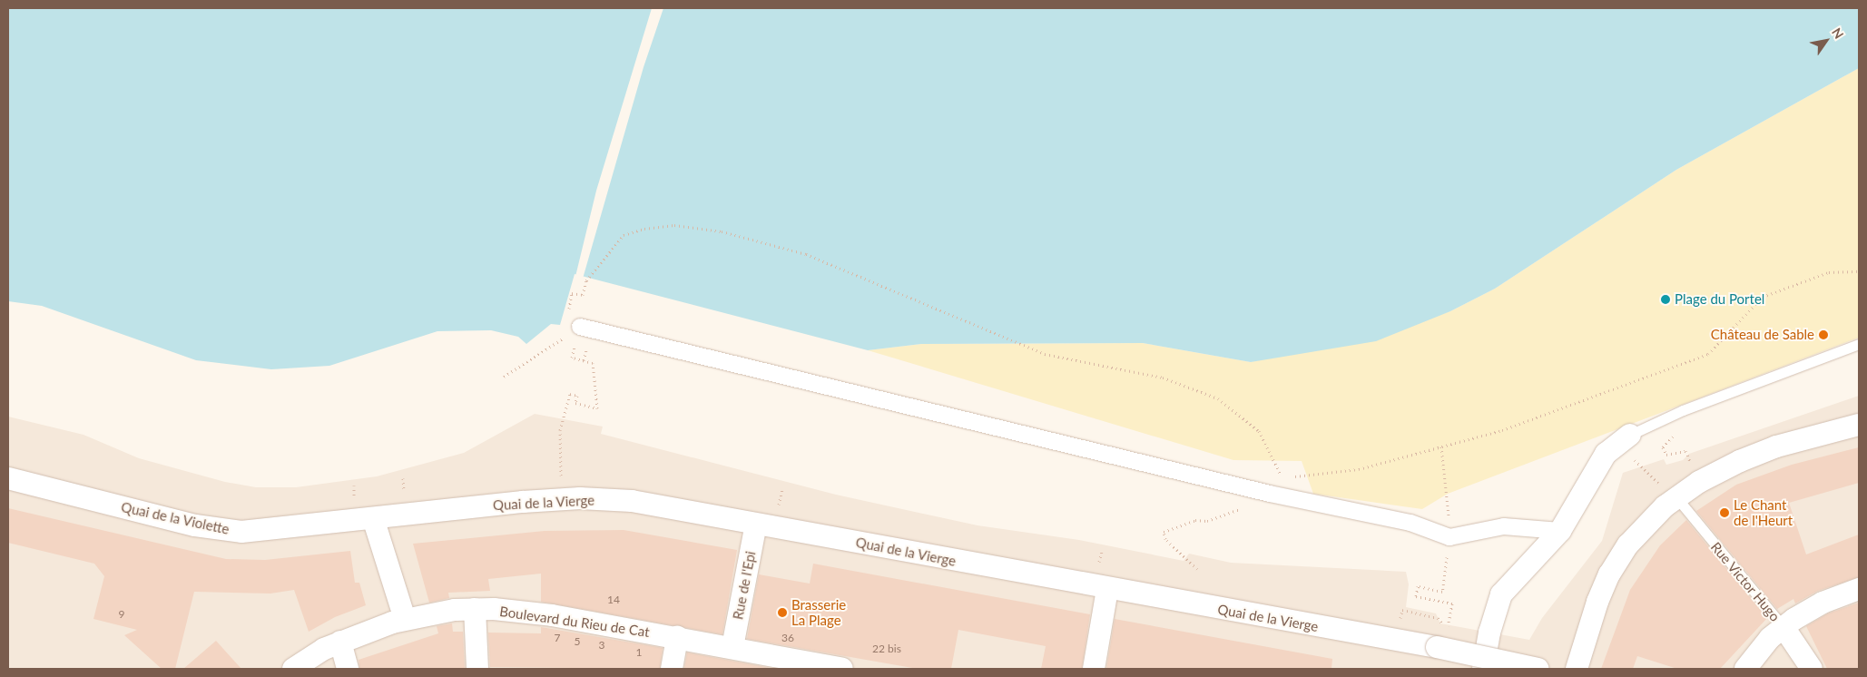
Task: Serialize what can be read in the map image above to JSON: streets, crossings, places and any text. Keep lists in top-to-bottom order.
{
  "streets": {
    "street": [
      "Quai de la Vierge",
      "Quai de la Violette",
      "Rue Victor Hugo",
      "Rue de l'Epi",
      "Boulevard du Rieu de Cat"
    ]
  },
  "crossings": [
    ["Quai de la Vierge", "Quai de la Violette"],
    ["Quai de la Vierge", "Rue de l'Epi"],
    ["Rue de l'Epi", "Boulevard du Rieu de Cat"]
  ],
  "places": [
    "Plage du Portel",
    "Château de Sable",
    "Le Chant de l'Heurt",
    "Brasserie La Plage"
  ],
  "house_numbers": [
    "14",
    "9",
    "7",
    "36",
    "5",
    "3",
    "22 bis",
    "1"
  ],
  "north": "top right"
}
